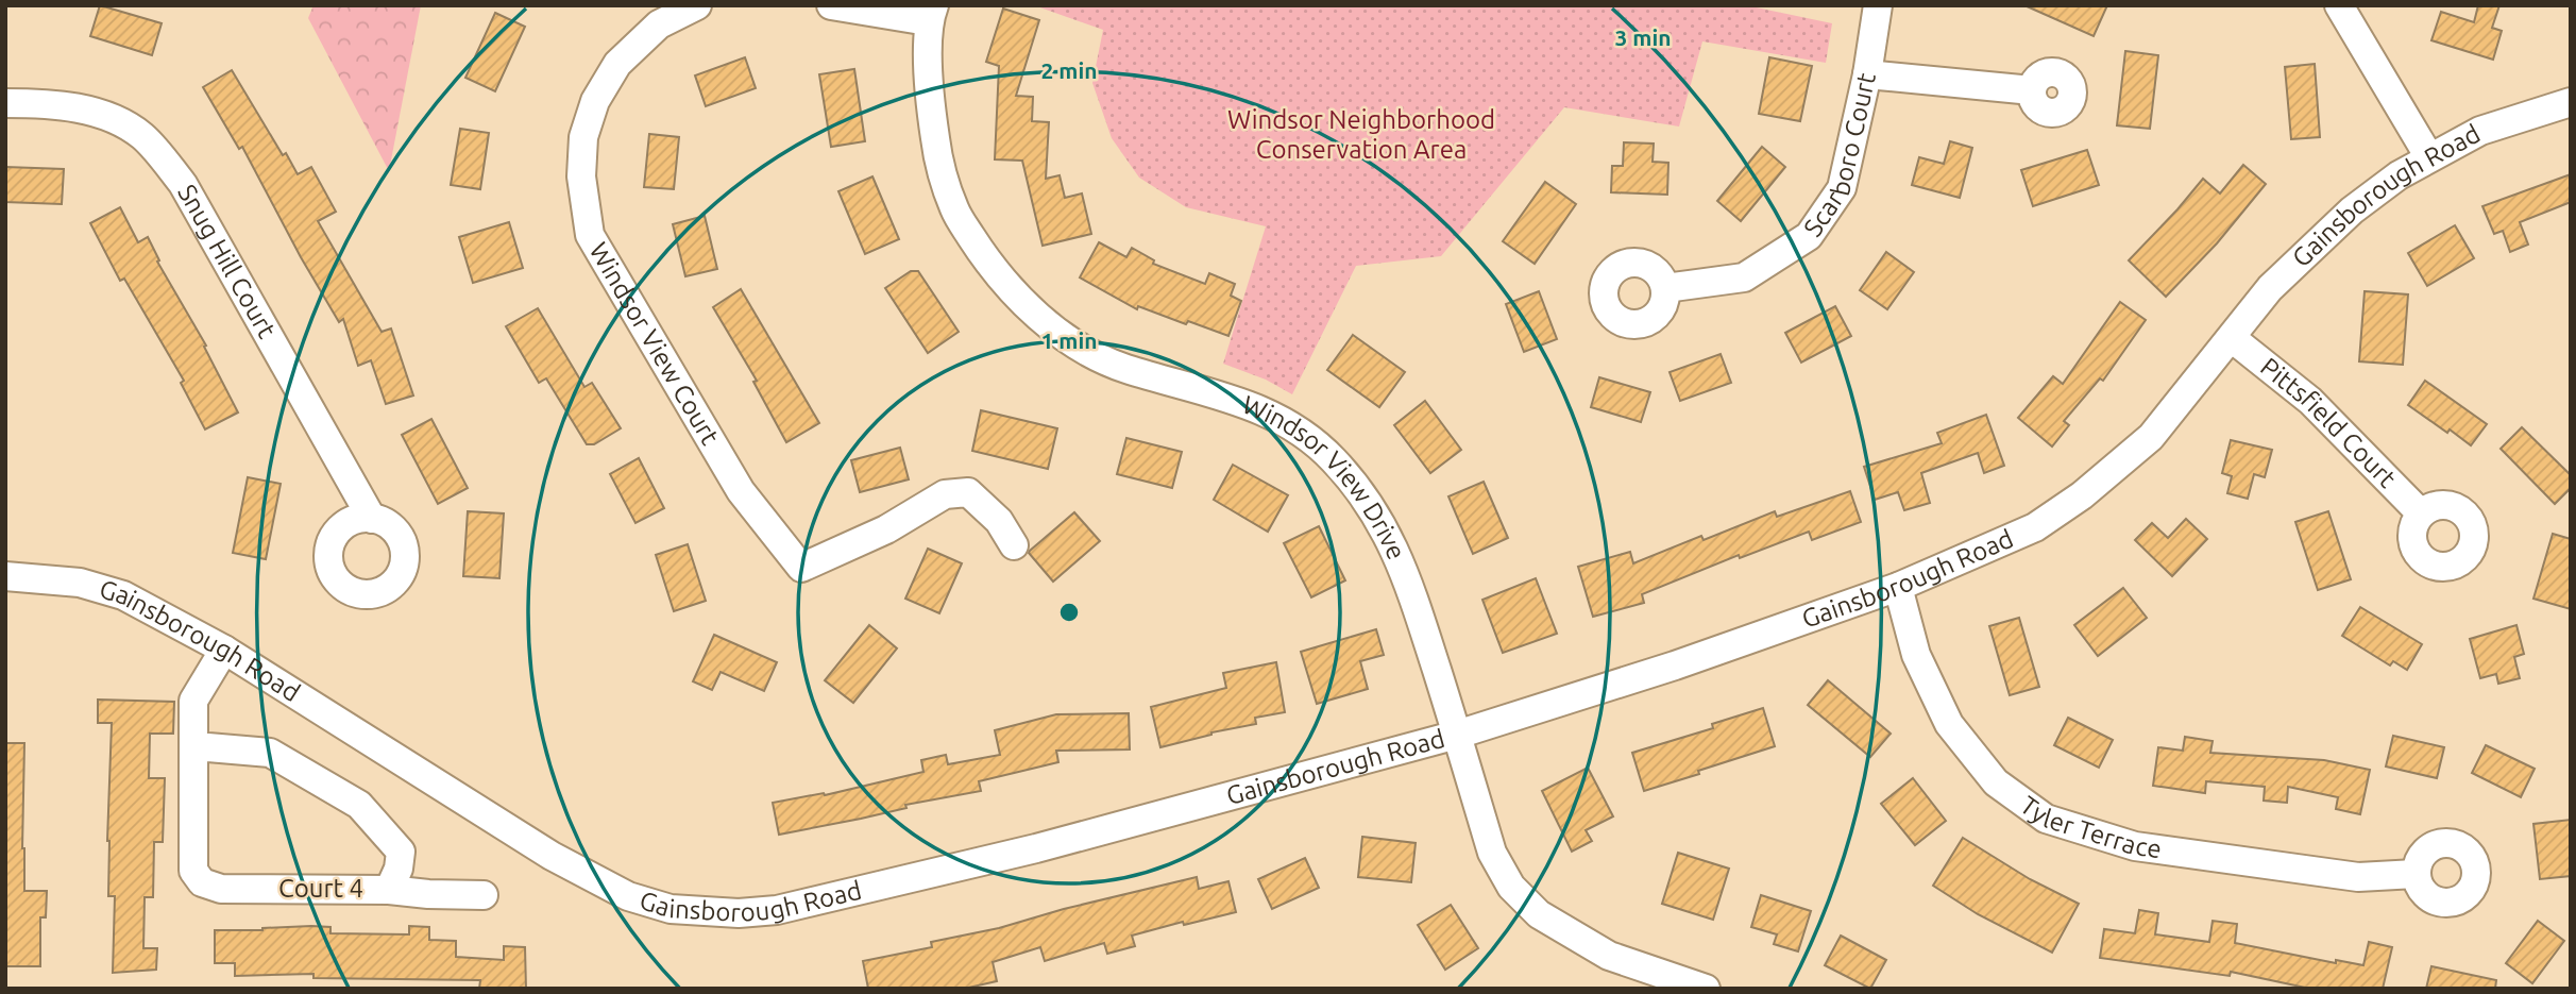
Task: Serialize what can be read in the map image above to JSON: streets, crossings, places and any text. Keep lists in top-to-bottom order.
{
  "streets": {
    "street": [
      "Scarboro Court",
      "Gainsborough Road",
      "Snug Hill Court",
      "Windsor View Court",
      "Pittsfield Court",
      "Windsor View Drive",
      "Tyler Terrace",
      "Court 4"
    ]
  },
  "crossings": [
    ["Gainsborough Road", "Pittsfield Court"],
    ["Gainsborough Road", "Windsor View Drive"],
    ["Gainsborough Road", "Tyler Terrace"],
    ["Gainsborough Road", "Court 4"]
  ],
  "parks": ["Windsor Neighborhood Conservation Area"],
  "rings": ["3 min", "2 min", "1 min"]
}
